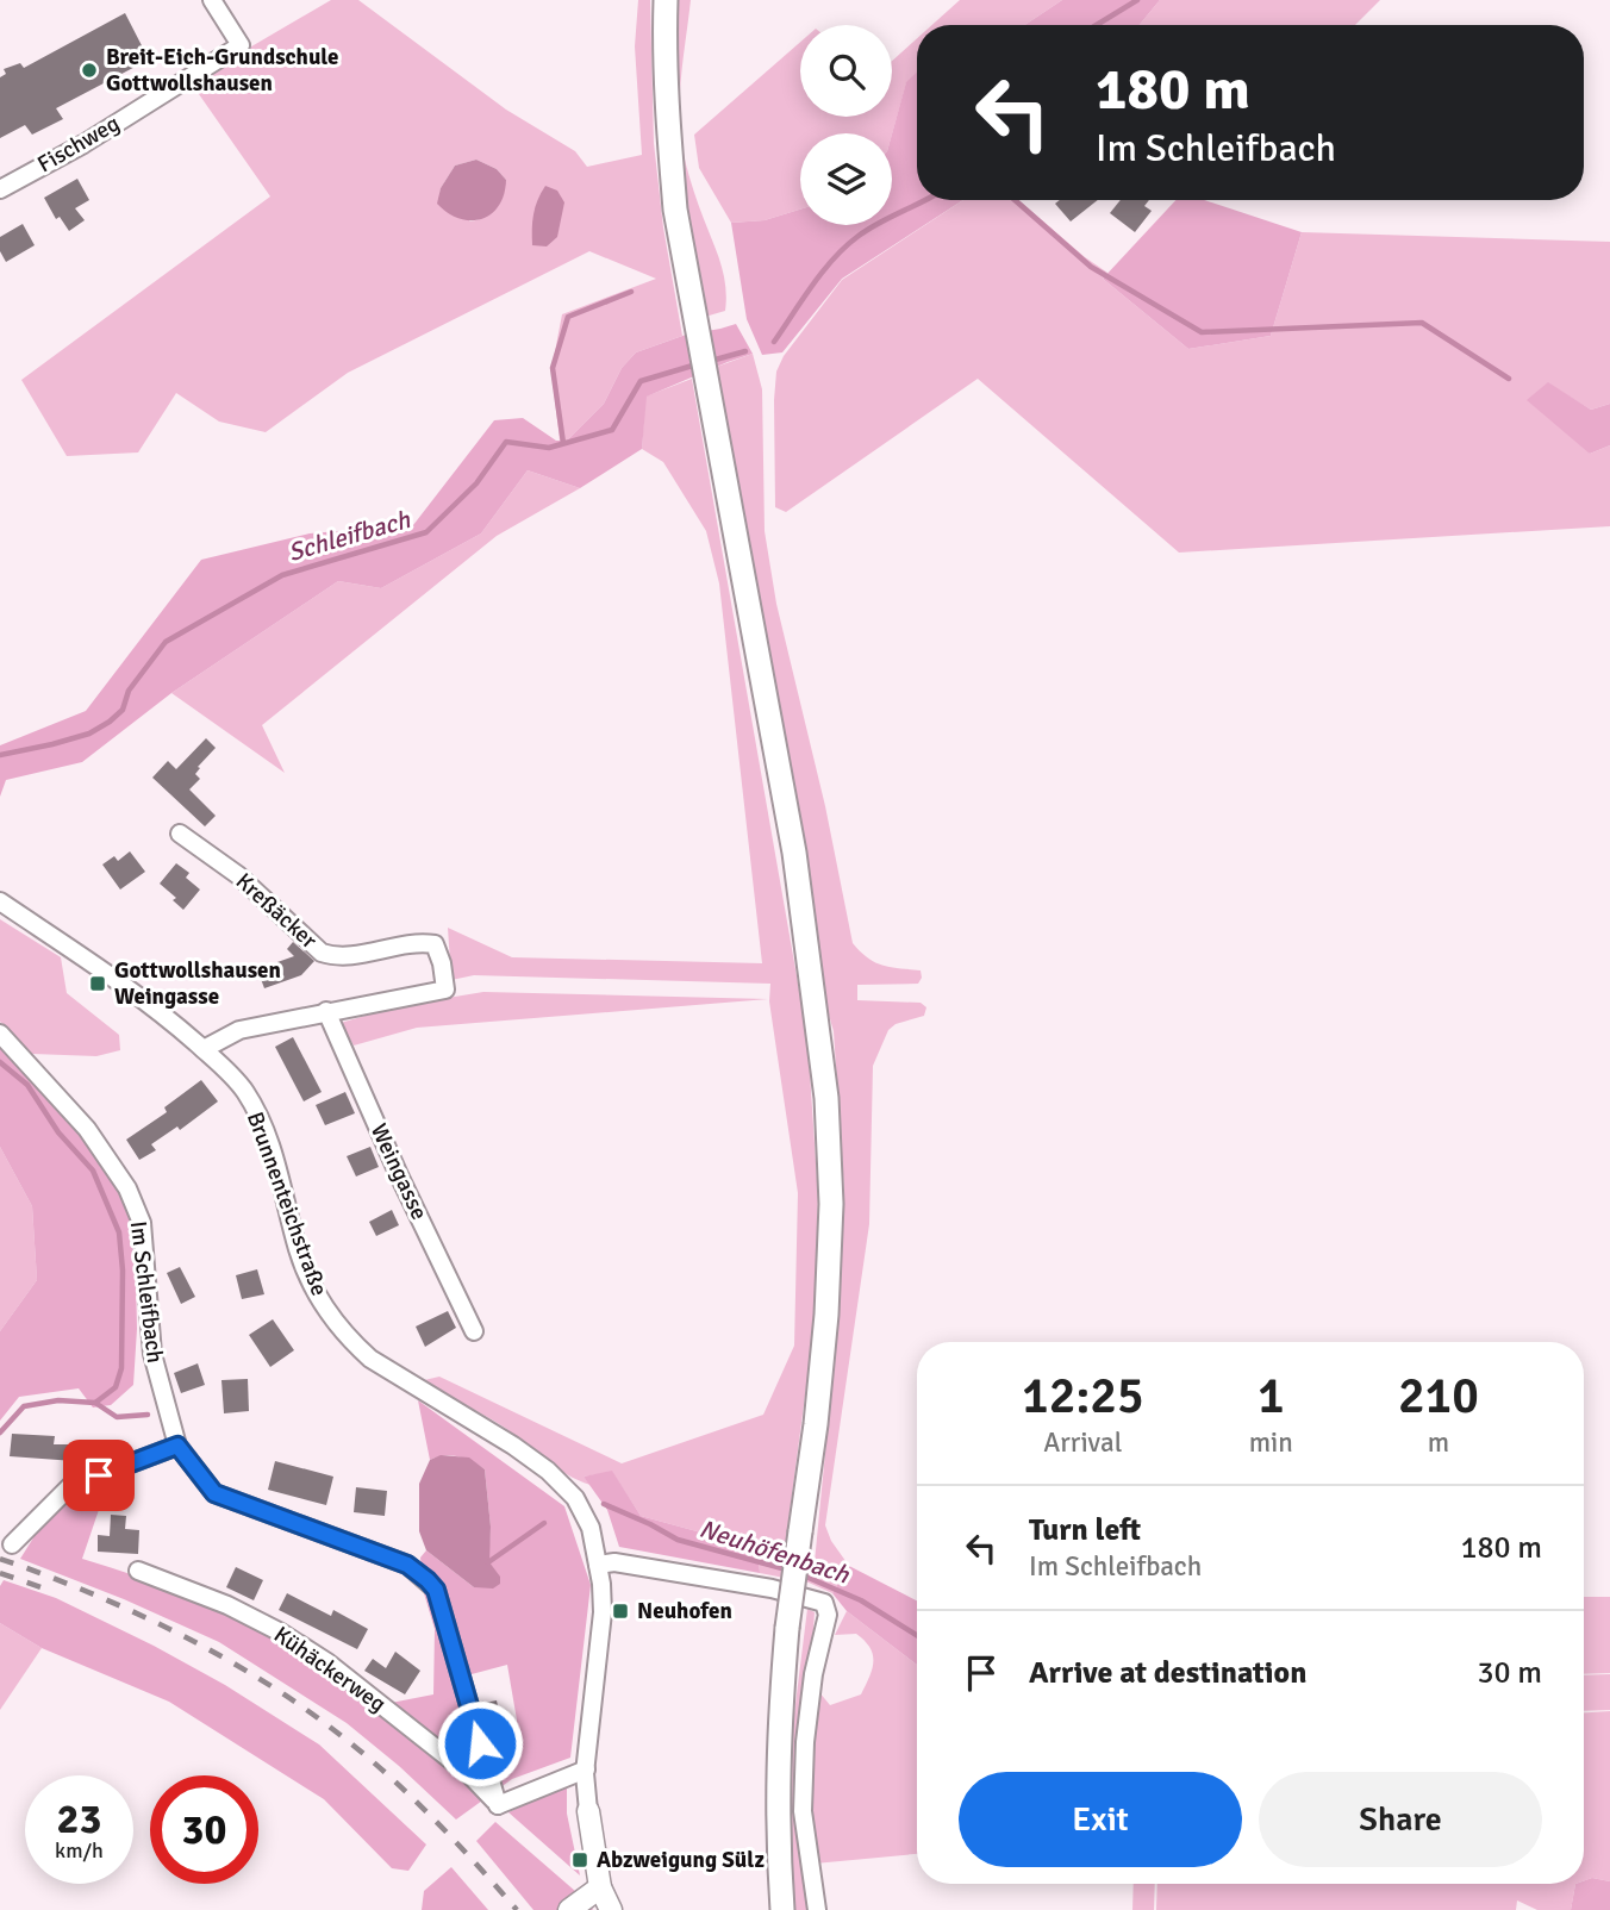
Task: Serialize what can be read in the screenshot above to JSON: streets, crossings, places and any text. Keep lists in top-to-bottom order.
{
  "streets": {
    "street": [
      "Fischweg",
      "Kreßäcker",
      "Weingasse",
      "Brunnenteichstraße",
      "Im Schleifbach",
      "Kühäckerweg"
    ]
  },
  "crossings": [
    ["Kreßäcker", "Weingasse"],
    ["Im Schleifbach", "Kühäckerweg"]
  ],
  "water": ["Schleifbach", "Neuhöfenbach"],
  "places": {
    "other": ["Breit-Eich-Grundschule Gottwollshausen"],
    "transit": ["Gottwollshausen Weingasse", "Neuhofen", "Abzweigung Sülz"]
  },
  "page": {
    "turn": ["180 m", "Im Schleifbach"],
    "eta": [
      "12:25",
      "Arrival",
      "1",
      "min",
      "210",
      "m"
    ],
    "list": [
      {
        "name": "Turn left",
        "note": "Im Schleifbach",
        "value": "180 m"
      },
      {
        "name": "Arrive at destination",
        "value": "30 m"
      }
    ],
    "buttons": ["Exit", "Share"],
    "speed": "23 km/h",
    "limit": "30"
  }
}
